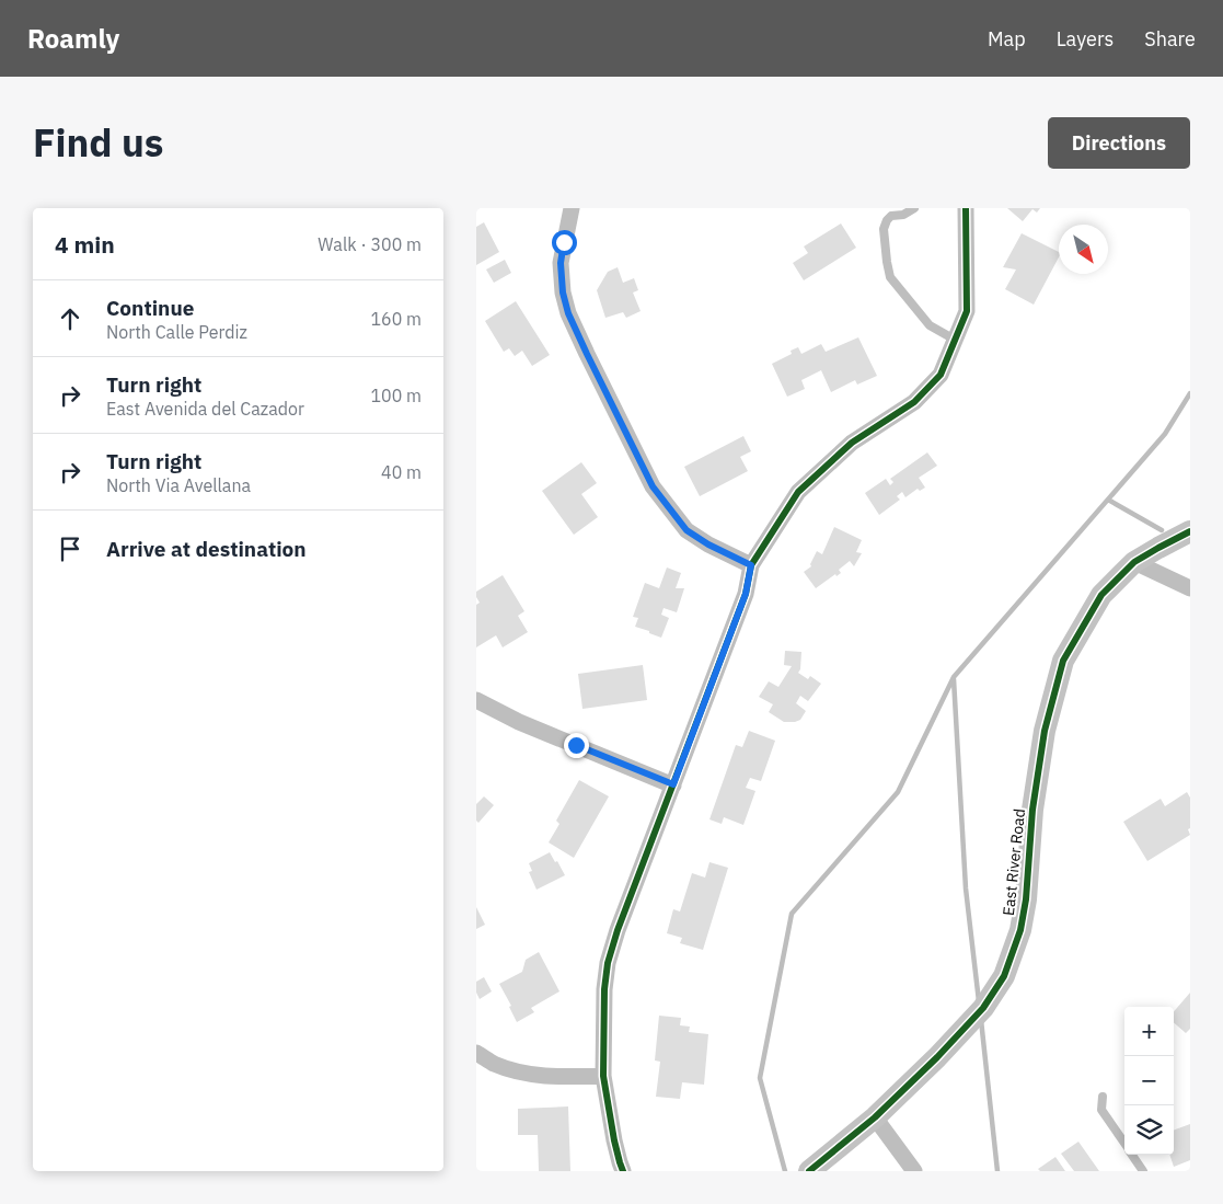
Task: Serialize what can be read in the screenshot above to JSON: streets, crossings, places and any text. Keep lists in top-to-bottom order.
{
  "streets": {
    "street": ["East River Road"]
  },
  "north": "bottom right",
  "page": {
    "header": "Roamly",
    "nav": ["Map", "Layers", "Share"],
    "title": "Find us",
    "buttons": "Directions",
    "heading": ["4 min", "Walk · 300 m"],
    "list": [
      ["Continue", "North Calle Perdiz", "160 m"],
      ["Turn right", "East Avenida del Cazador", "100 m"],
      ["Turn right", "North Via Avellana", "40 m"],
      "Arrive at destination"
    ],
    "map_buttons": ["+", "−"]
  }
}
